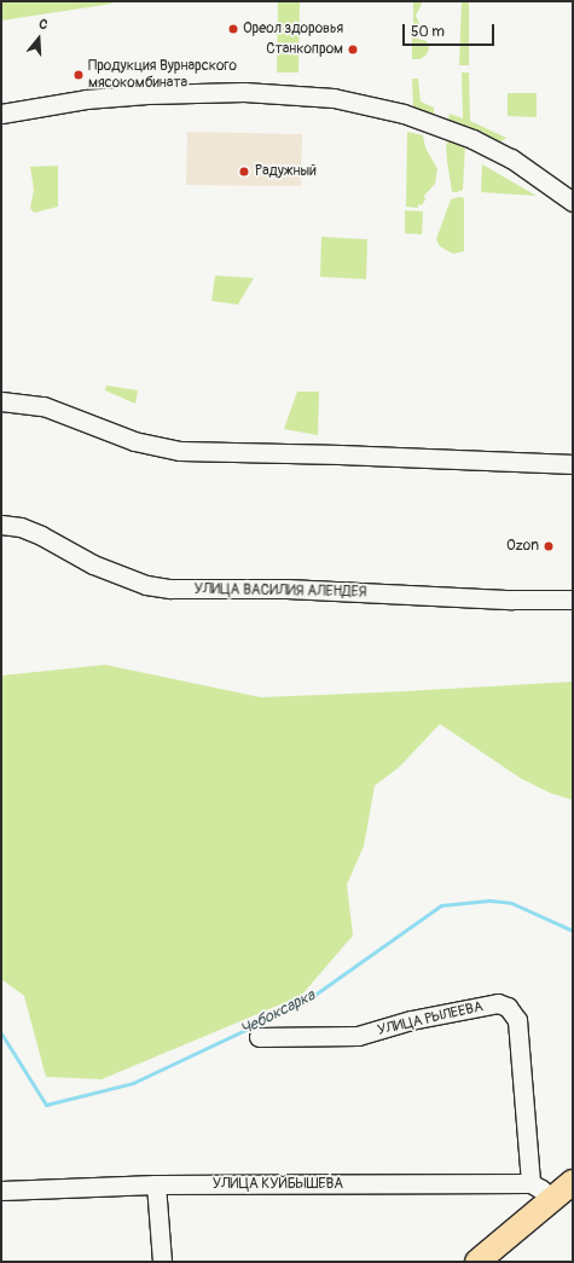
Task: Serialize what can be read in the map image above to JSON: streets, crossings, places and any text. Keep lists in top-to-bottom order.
{
  "streets": {
    "street": ["УЛИЦА ВАСИЛИЯ АЛЕНДЕЯ", "УЛИЦА РЫЛЕЕВА", "УЛИЦА КУЙБЫШЕВА"]
  },
  "crossings": [
    ["УЛИЦА РЫЛЕЕВА", "УЛИЦА КУЙБЫШЕВА"]
  ],
  "water": ["Чебоксарка"],
  "places": [
    "Ореол здоровья",
    "Станкопром",
    "Продукция Вурнарского мясокомбината",
    "Радужный",
    "Ozon"
  ],
  "scale_bar": "50 m",
  "north": "top"
}
